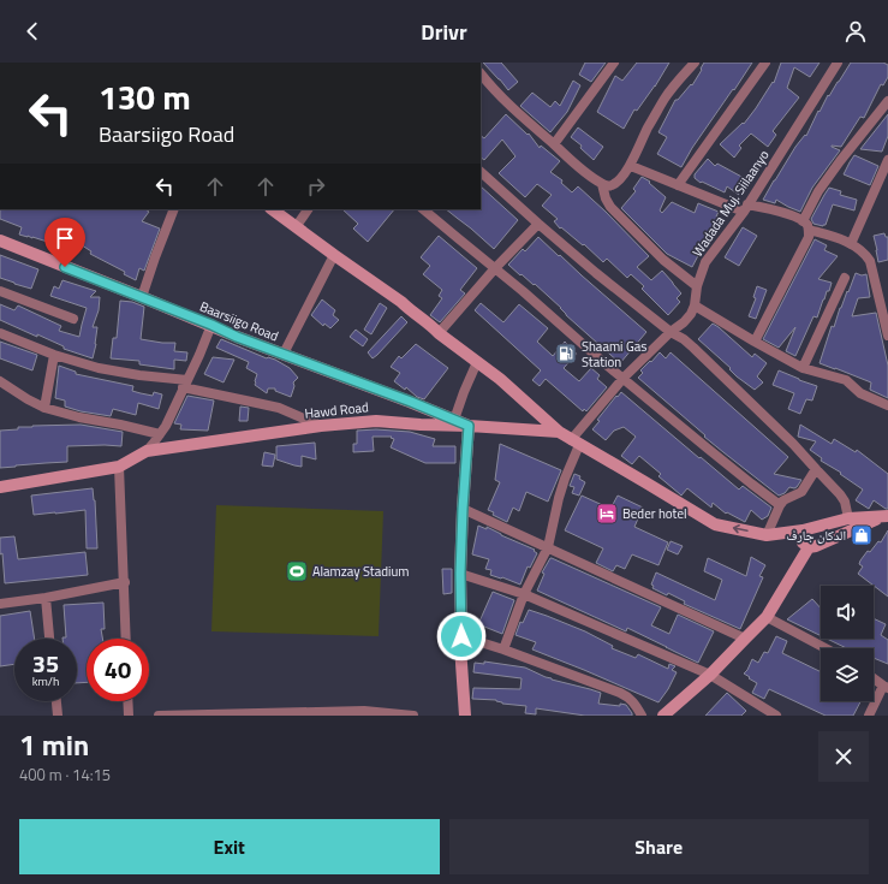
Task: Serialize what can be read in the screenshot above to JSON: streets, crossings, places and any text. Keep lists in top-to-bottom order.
{
  "streets": {
    "street": ["Wadada Muj. Siilaanyo", "Baarsiigo Road", "Hawd Road"]
  },
  "crossings": [
    ["Baarsiigo Road", "Hawd Road"]
  ],
  "places": {
    "fuel station": ["Shaami Gas Station"],
    "hotel": ["Beder hotel"],
    "shop": ["الدكان جارف"],
    "sports": ["Alamzay Stadium"]
  },
  "page": {
    "header": "Drivr",
    "turn": ["130 m", "Baarsiigo Road"],
    "speed": "35 km/h",
    "limit": "40",
    "heading": ["1 min", "400 m · 14:15"],
    "buttons": ["Exit", "Share"]
  }
}
